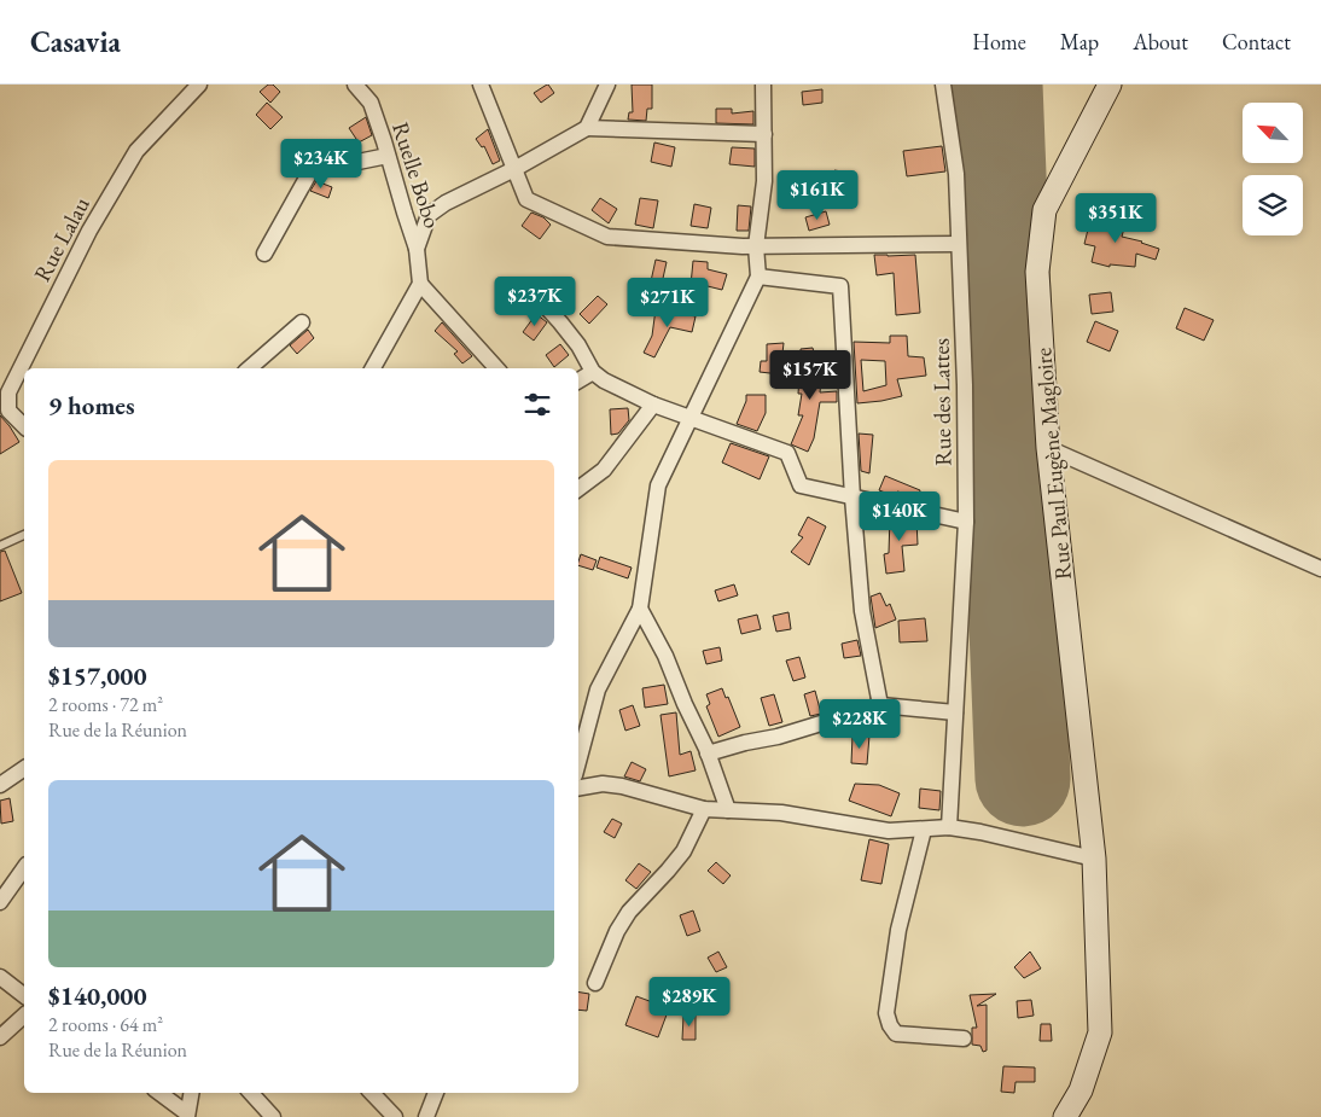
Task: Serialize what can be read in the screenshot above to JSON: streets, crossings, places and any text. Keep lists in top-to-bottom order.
{
  "streets": {
    "main road": ["Rue Paul Eugène Magloire"],
    "street": ["Ruelle Bobo", "Rue Lalau", "Rue des Lattes"]
  },
  "north": "top left",
  "page": {
    "header": "Casavia",
    "nav": [
      "Home",
      "Map",
      "About",
      "Contact"
    ],
    "price": [
      "$234K",
      "$161K",
      "$351K",
      "$237K",
      "$271K",
      "$157K",
      "$140K",
      "$228K",
      "$289K"
    ],
    "heading": "9 homes",
    "list": [
      {
        "name": "$157,000",
        "note": "2 rooms · 72 m² · Rue de la Réunion"
      },
      {
        "name": "$140,000",
        "note": "2 rooms · 64 m² · Rue de la Réunion"
      }
    ]
  }
}
